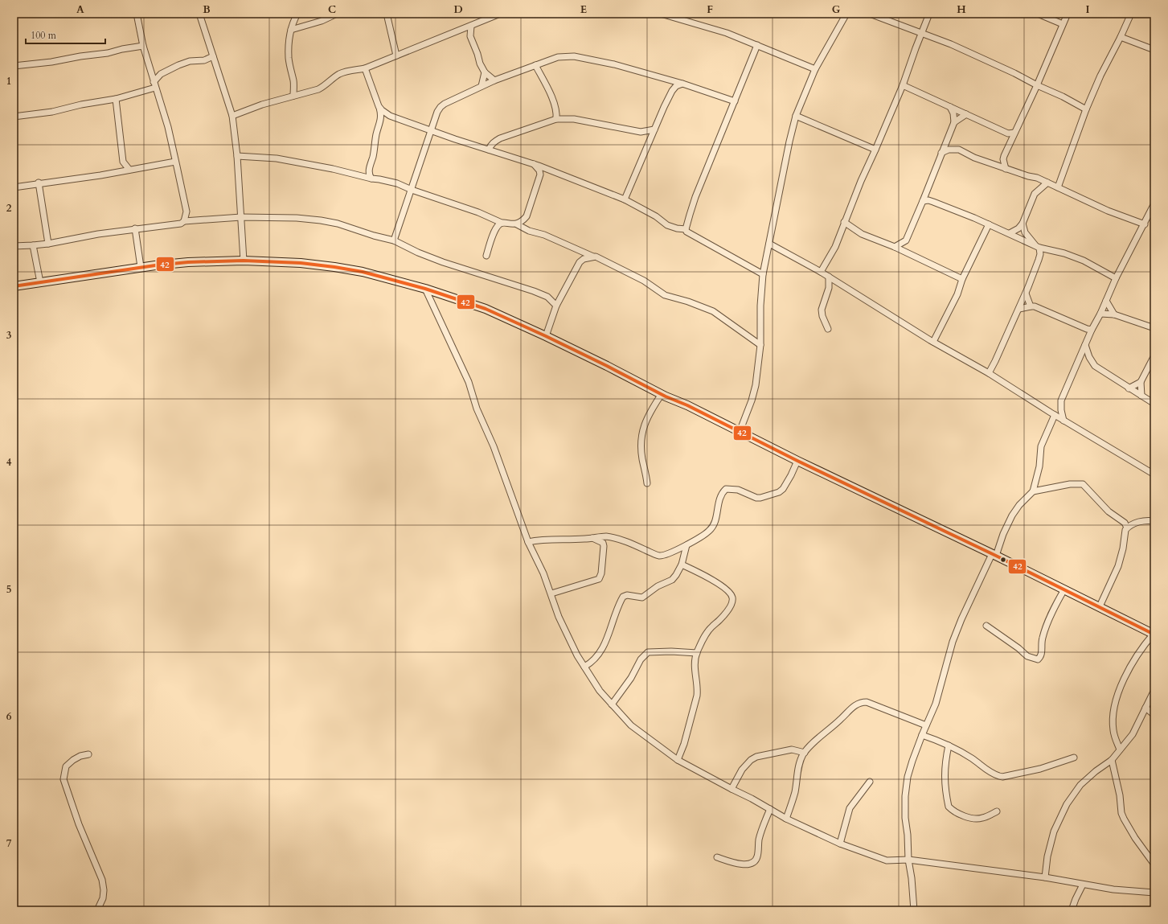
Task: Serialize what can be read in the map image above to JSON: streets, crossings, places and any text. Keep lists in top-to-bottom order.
{
  "lines": ["transit line 42"],
  "scale_bar": "100 m",
  "grid": {
    "columns": [
      "A",
      "B",
      "C",
      "D",
      "E",
      "F",
      "G",
      "H",
      "I"
    ],
    "rows": [
      "1",
      "2",
      "3",
      "4",
      "5",
      "6",
      "7"
    ]
  }
}
